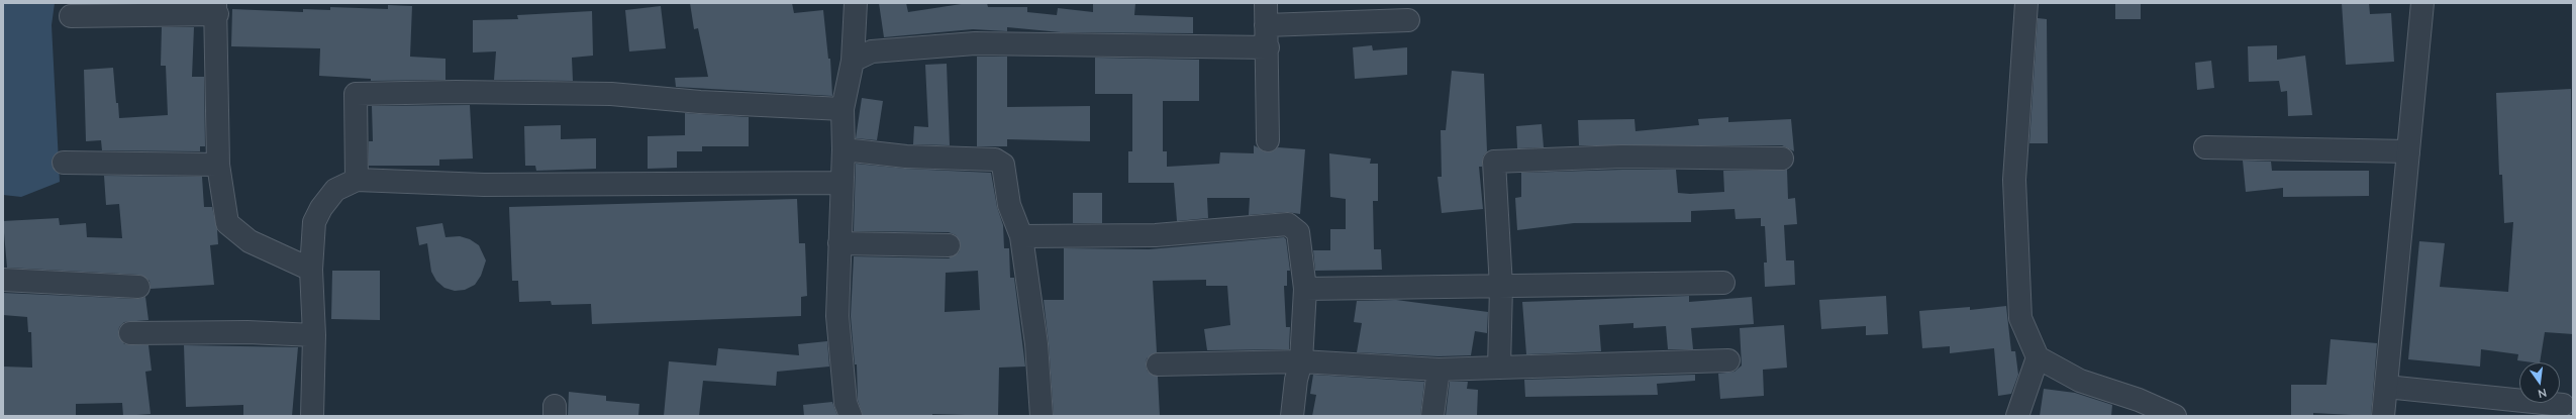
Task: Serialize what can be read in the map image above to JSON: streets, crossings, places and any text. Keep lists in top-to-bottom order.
{
  "north": "bottom"
}
